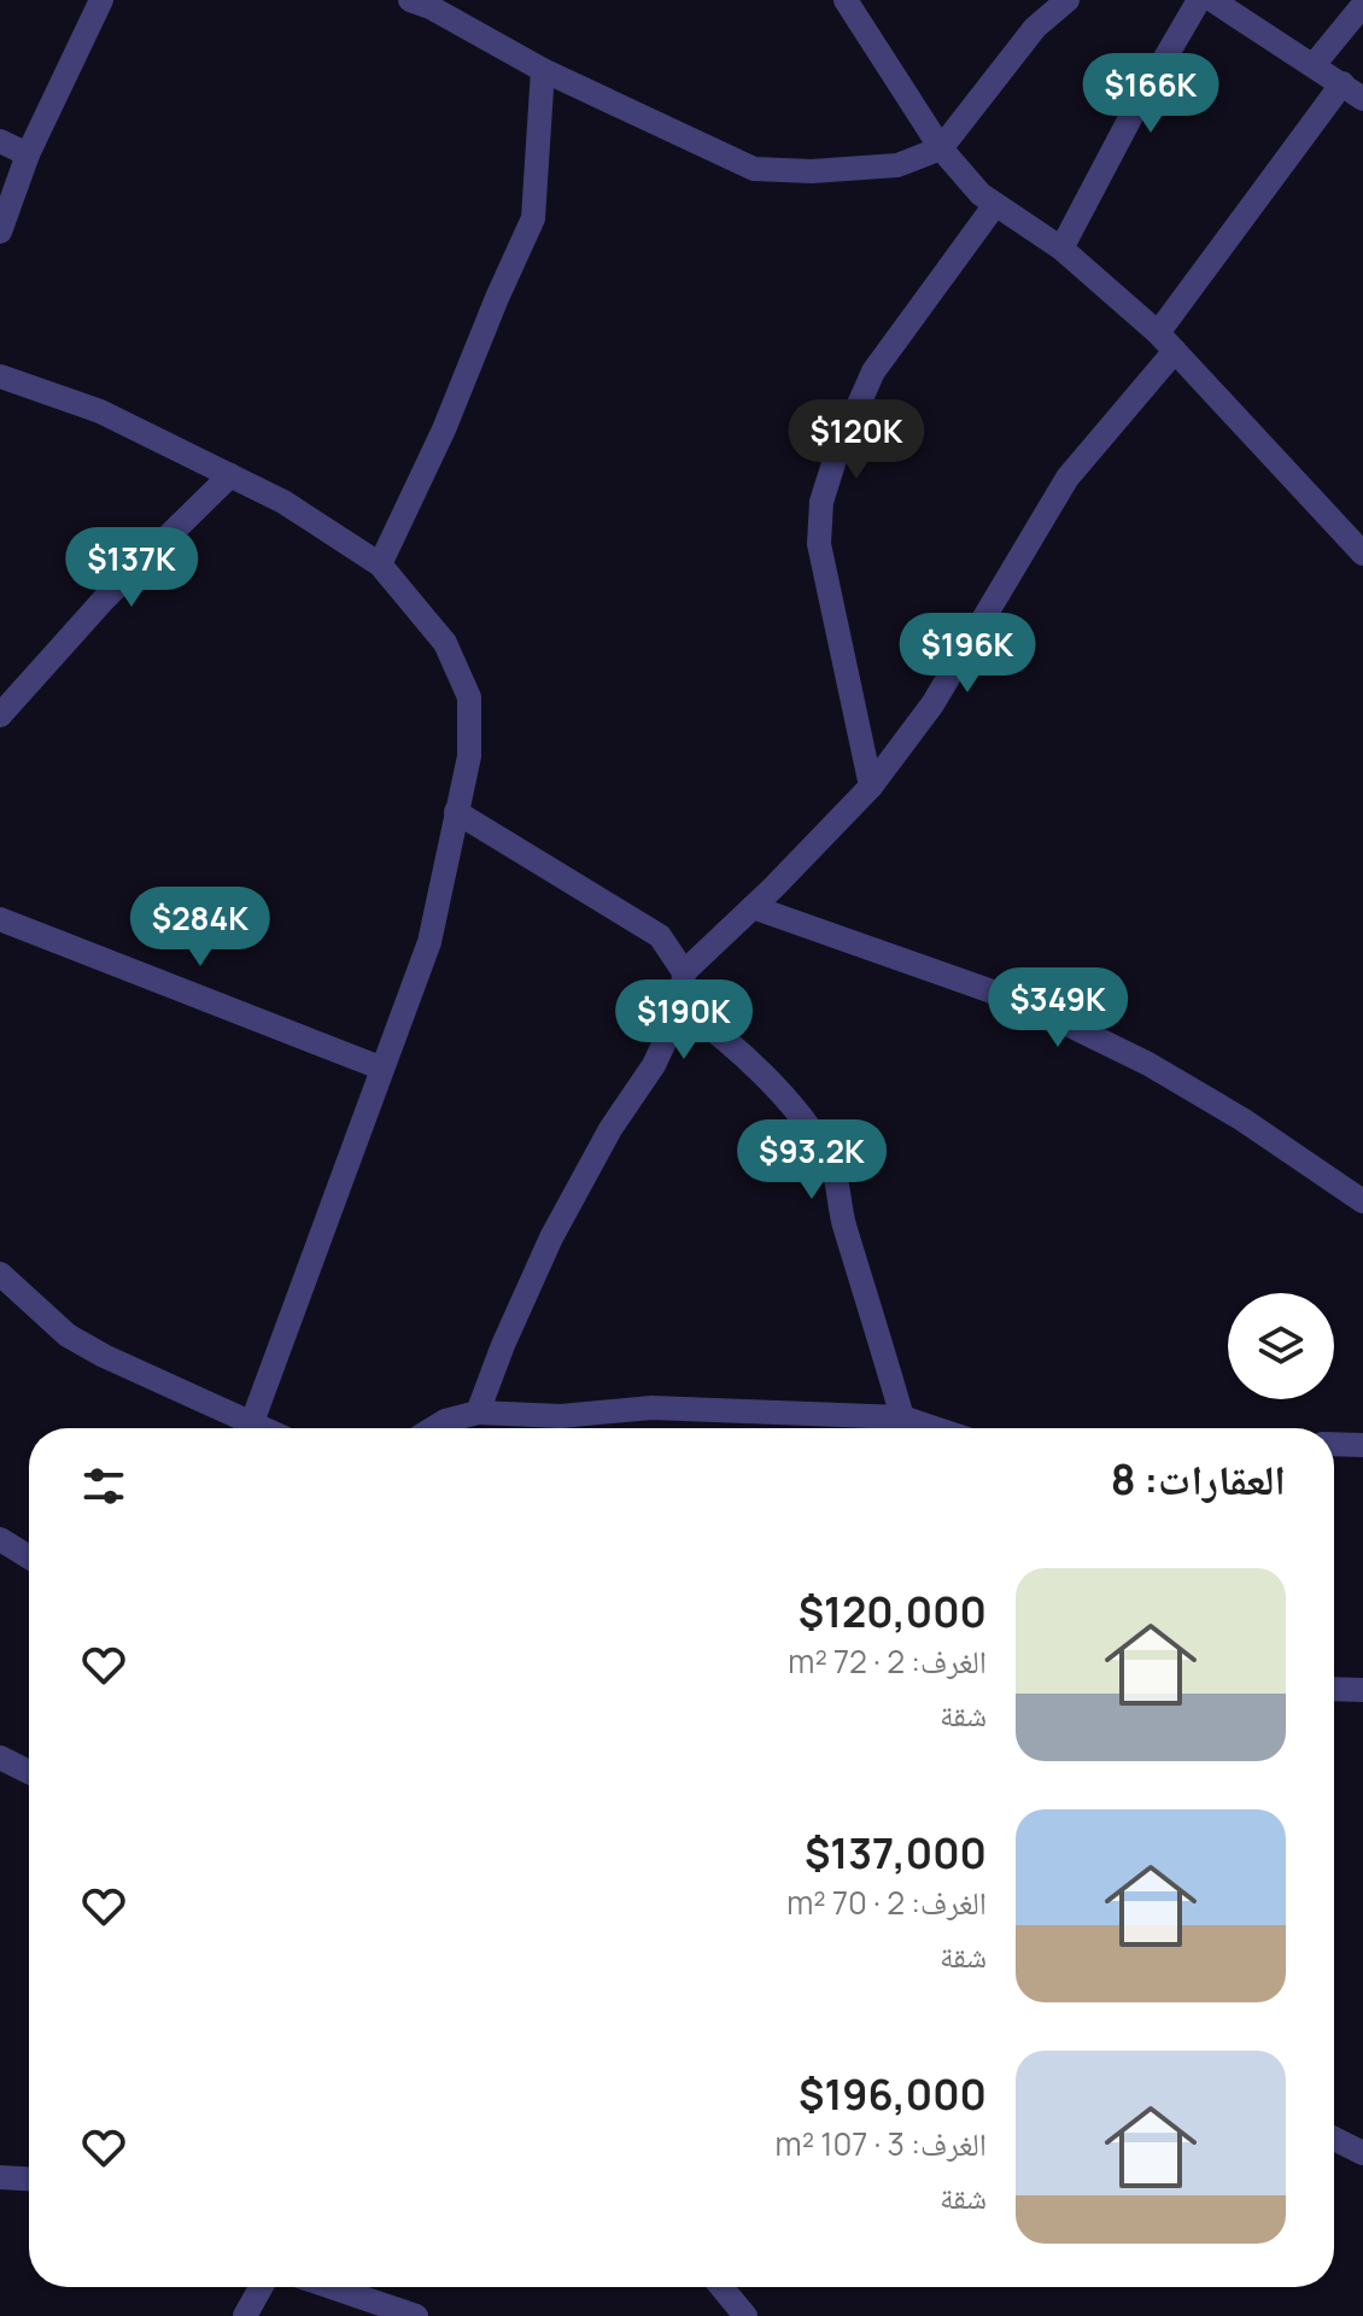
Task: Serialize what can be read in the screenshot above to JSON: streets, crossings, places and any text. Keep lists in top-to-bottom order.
{
  "page": {
    "price": [
      "$166K",
      "$120K",
      "$137K",
      "$196K",
      "$284K",
      "$349K",
      "$190K",
      "$93.2K"
    ],
    "heading": "العقارات: 8",
    "list": [
      {
        "name": "$120,000",
        "note": "الغرف: 2 · 72 m² · شقة"
      },
      {
        "name": "$137,000",
        "note": "الغرف: 2 · 70 m² · شقة"
      },
      {
        "name": "$196,000",
        "note": "الغرف: 3 · 107 m² · شقة"
      }
    ]
  }
}
